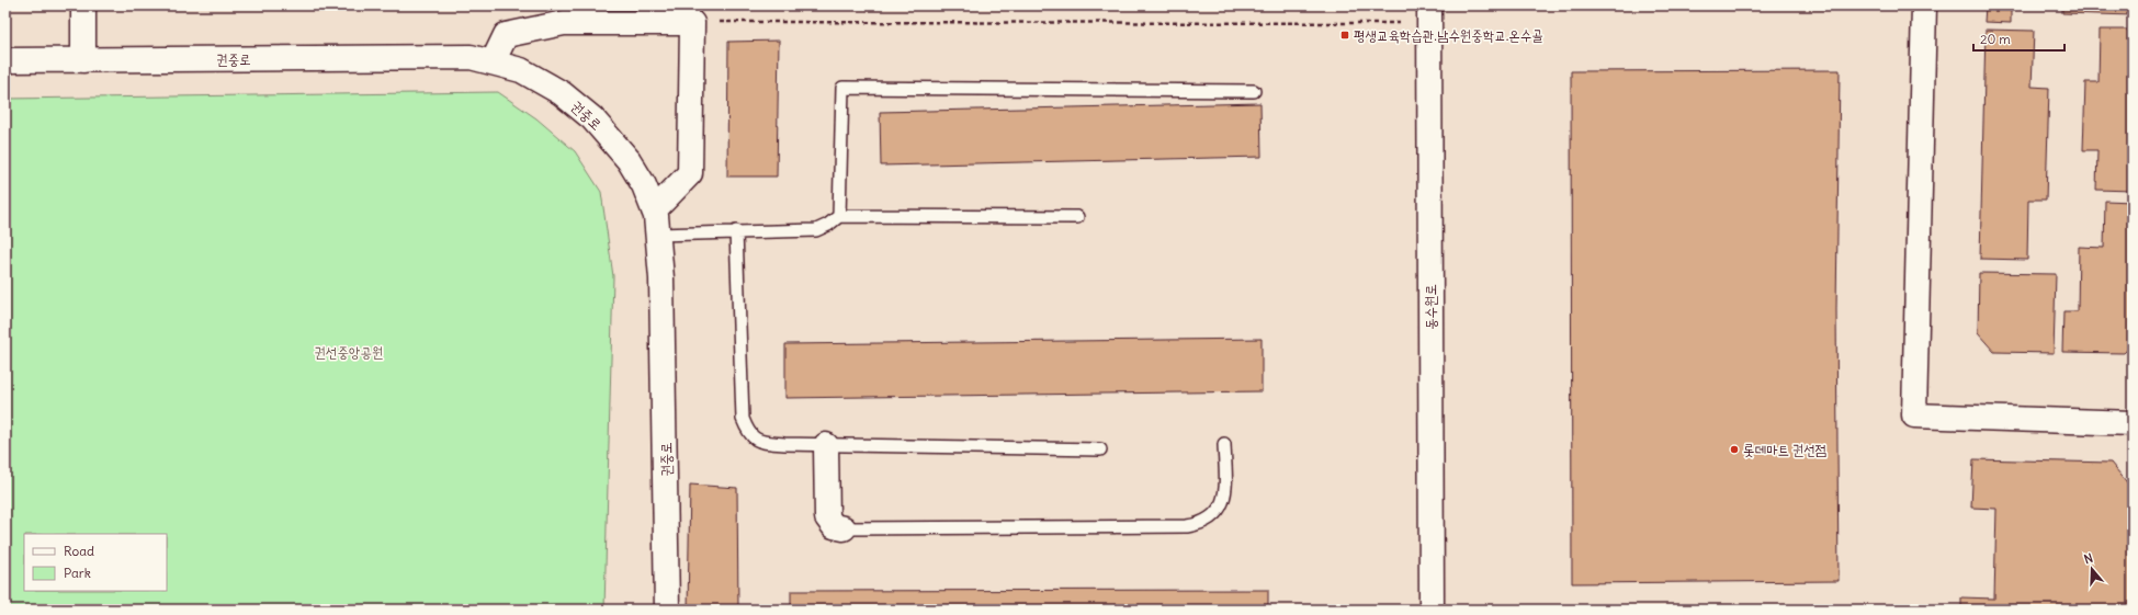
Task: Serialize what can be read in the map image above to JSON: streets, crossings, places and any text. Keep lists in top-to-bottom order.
{
  "streets": {
    "street": ["권중로", "동수원로"]
  },
  "parks": ["권선중앙공원"],
  "places": {
    "transit": ["평생교육학습관.남수원중학교.온수골"],
    "other": ["롯데마트 권선점"]
  },
  "legend": ["Road", "Park"],
  "scale_bar": "20 m",
  "north": "top"
}
